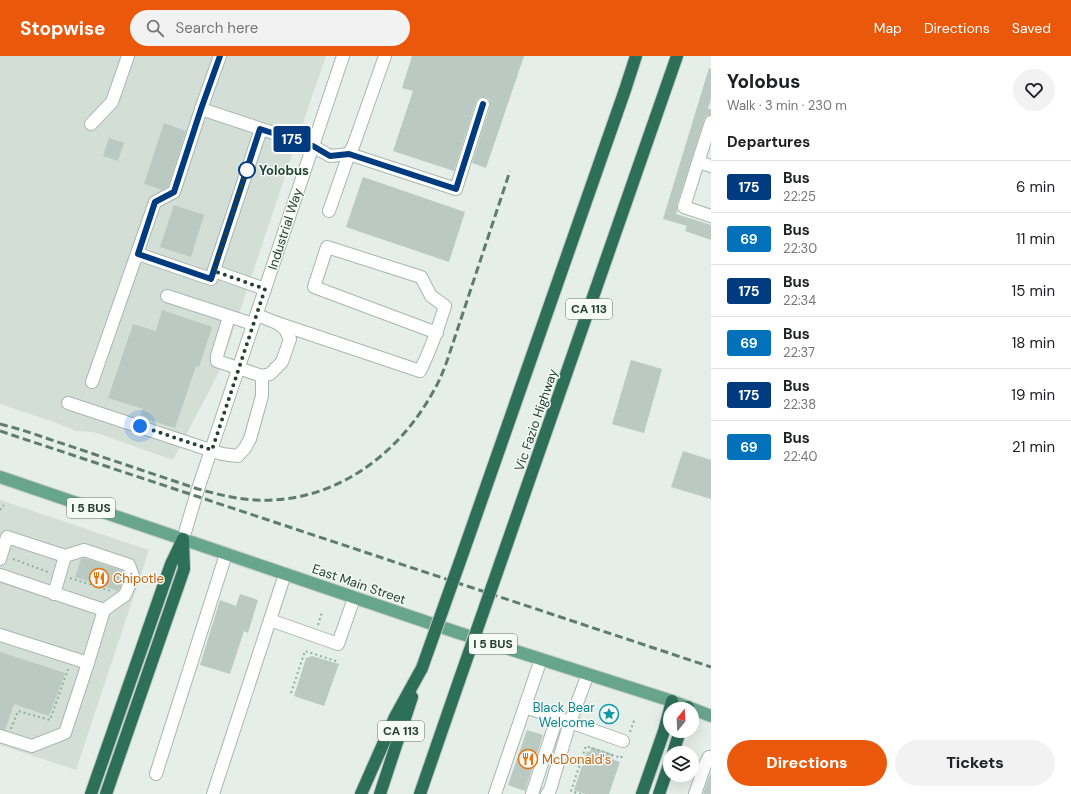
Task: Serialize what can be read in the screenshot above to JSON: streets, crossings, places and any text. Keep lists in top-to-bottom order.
{
  "streets": {
    "highway": ["CA 113", "Vic Fazio Highway"],
    "main road": ["I 5 BUS", "East Main Street"],
    "street": ["Industrial Way"]
  },
  "crossings": [
    ["Industrial Way", "East Main Street"]
  ],
  "places": {
    "other": ["Yolobus"],
    "restaurant": ["Chipotle", "McDonald's"],
    "place": ["Black Bear Welcome"]
  },
  "lines": ["bus line 175"],
  "north": "top",
  "page": {
    "header": "Stopwise",
    "search": "Search here",
    "nav": ["Map", "Directions", "Saved"],
    "on_map": "175",
    "heading": [
      ["Yolobus", "Walk · 3 min · 230 m"],
      "Departures"
    ],
    "list": [
      {
        "mark": "175",
        "name": "Bus",
        "note": "22:25",
        "value": "6 min"
      },
      {
        "mark": "69",
        "name": "Bus",
        "note": "22:30",
        "value": "11 min"
      },
      {
        "mark": "175",
        "name": "Bus",
        "note": "22:34",
        "value": "15 min"
      },
      {
        "mark": "69",
        "name": "Bus",
        "note": "22:37",
        "value": "18 min"
      },
      {
        "mark": "175",
        "name": "Bus",
        "note": "22:38",
        "value": "19 min"
      },
      {
        "mark": "69",
        "name": "Bus",
        "note": "22:40",
        "value": "21 min"
      }
    ],
    "buttons": ["Directions", "Tickets"]
  }
}
